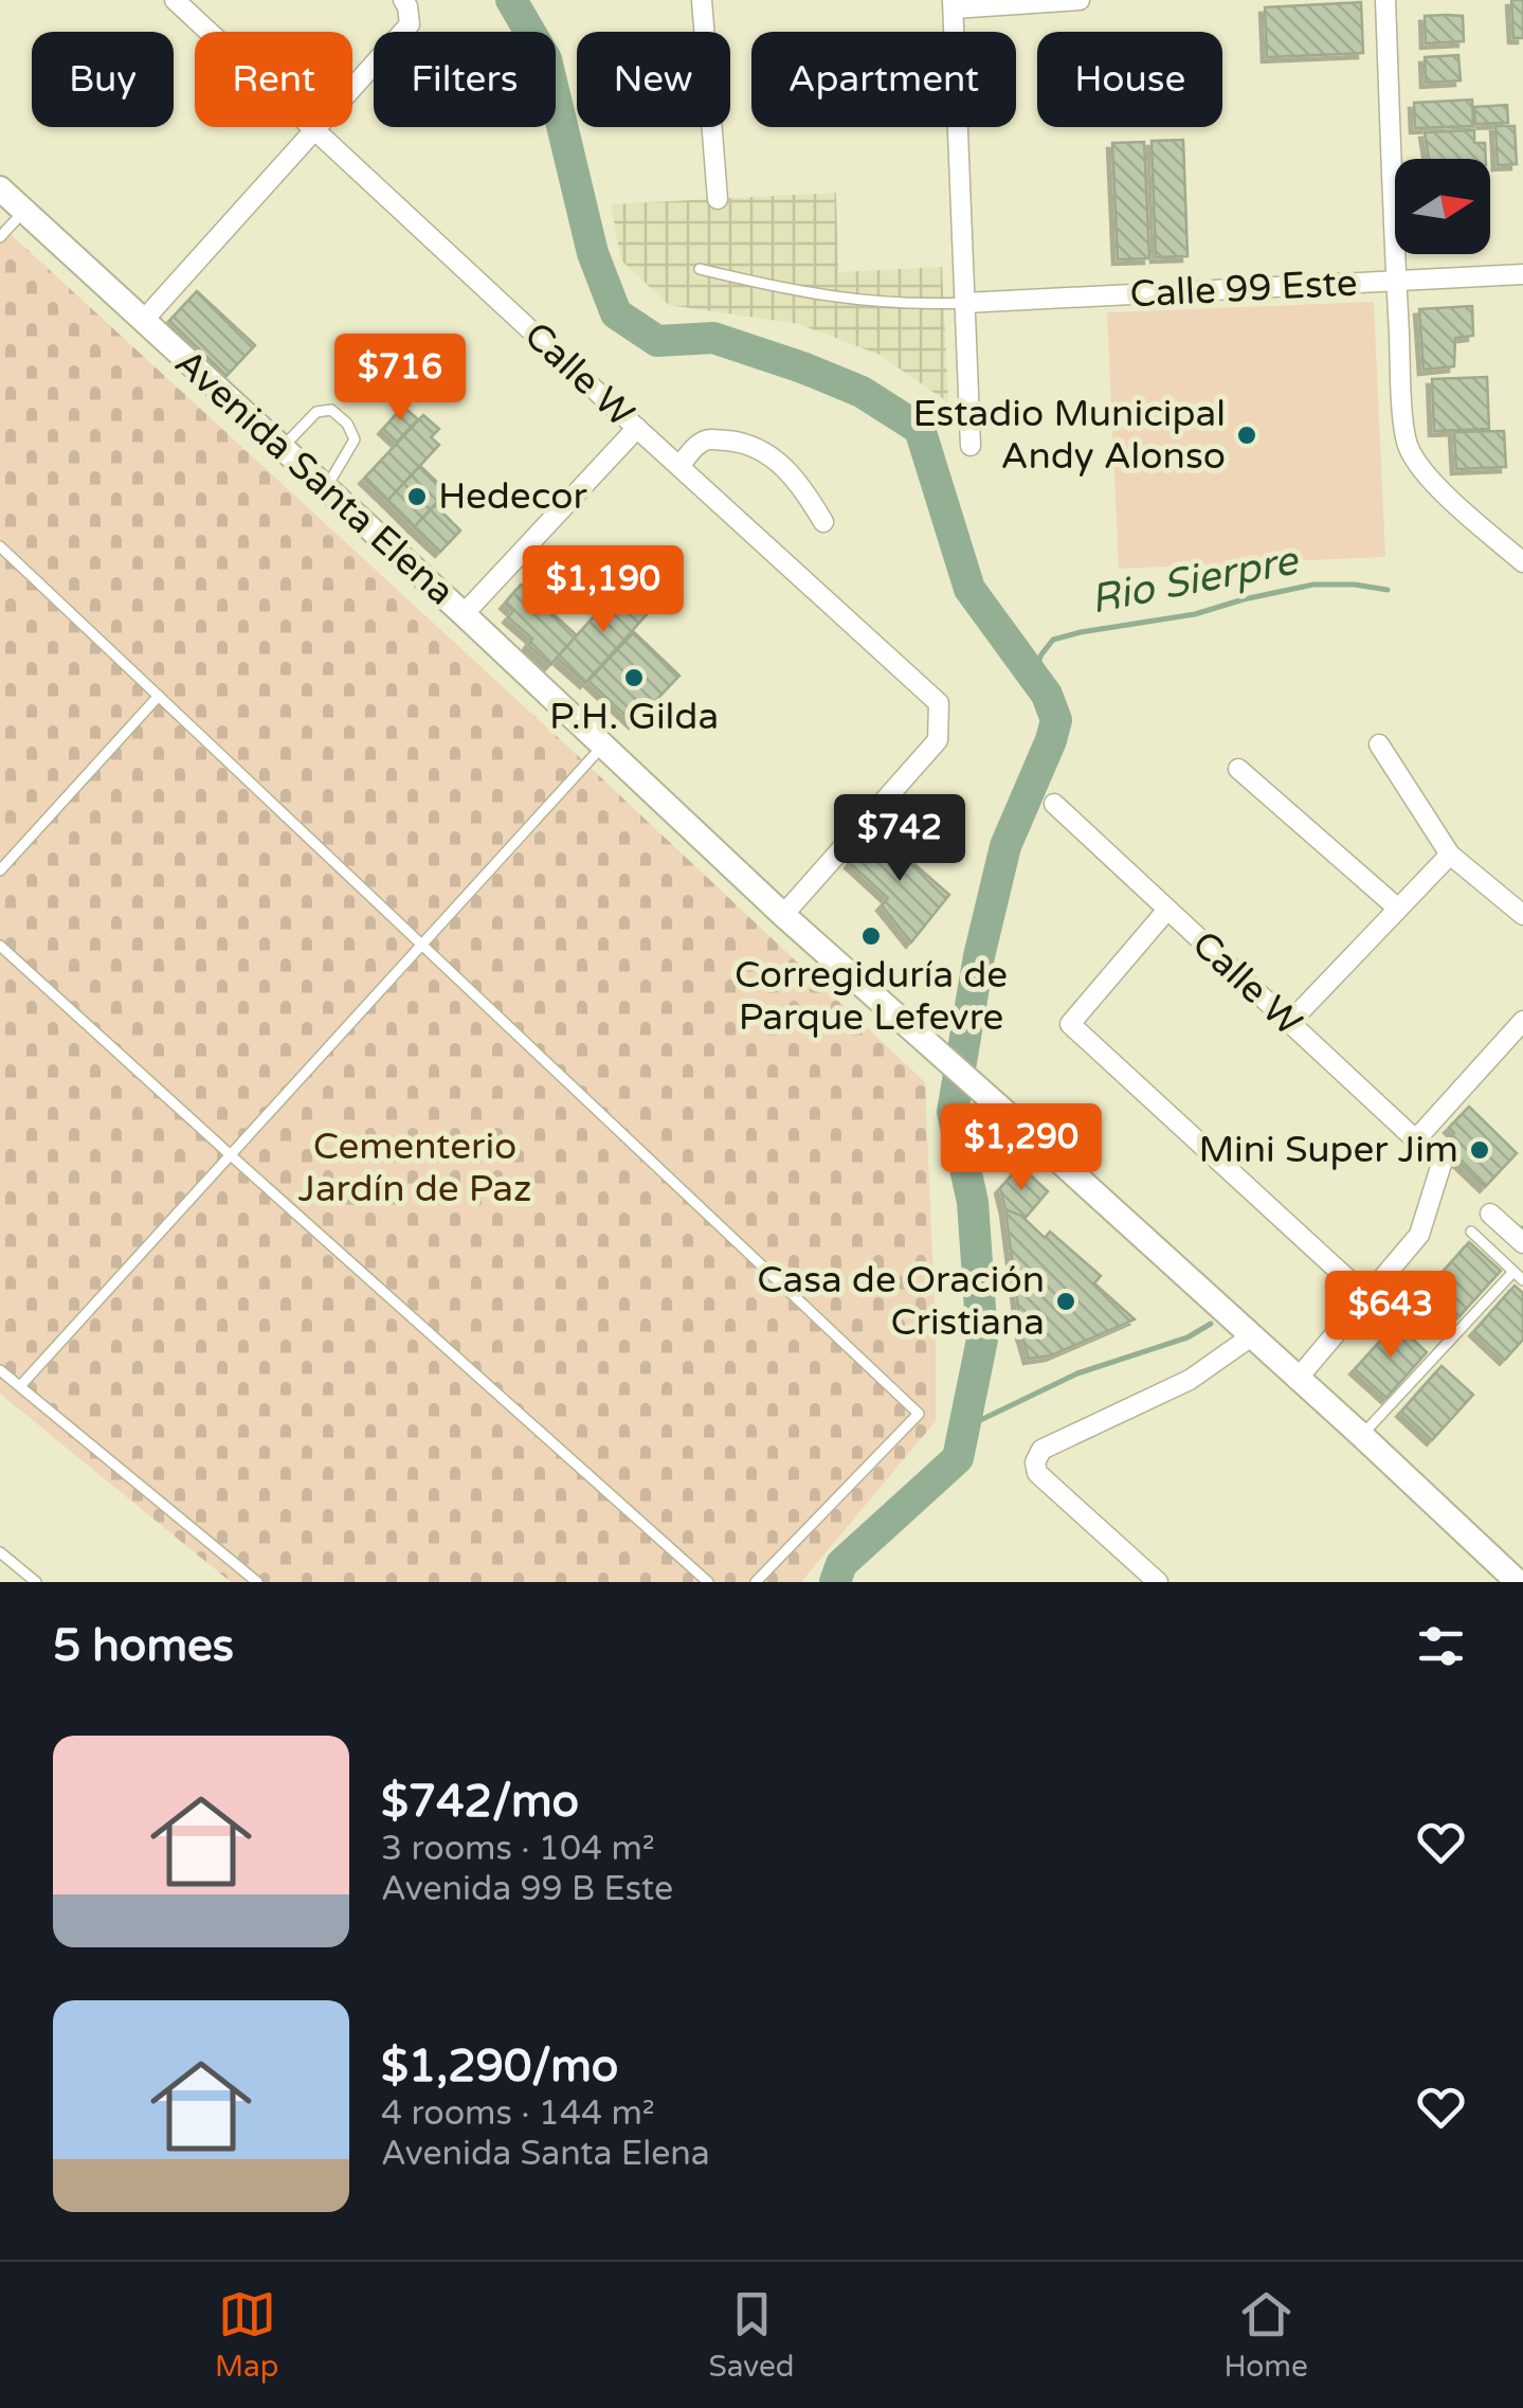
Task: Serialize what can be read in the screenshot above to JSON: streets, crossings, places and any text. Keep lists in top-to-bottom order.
{
  "streets": {
    "street": ["Calle 99 Este", "Calle W", "Avenida Santa Elena"]
  },
  "crossings": [
    ["Calle W", "Avenida Santa Elena"]
  ],
  "water": ["Rio Sierpre"],
  "parks": ["Cementerio Jardín de Paz"],
  "places": [
    "Estadio Municipal Andy Alonso",
    "Hedecor",
    "P.H. Gilda",
    "Corregiduría de Parque Lefevre",
    "Mini Super Jim",
    "Casa de Oración Cristiana"
  ],
  "north": "right",
  "page": {
    "chip": [
      "Buy",
      "Rent",
      "Filters",
      "New",
      "Apartment",
      "House"
    ],
    "price": [
      "$716",
      "$1,190",
      "$742",
      "$1,290",
      "$643"
    ],
    "heading": "5 homes",
    "list": [
      {
        "name": "$742/mo",
        "note": "3 rooms · 104 m² · Avenida 99 B Este"
      },
      {
        "name": "$1,290/mo",
        "note": "4 rooms · 144 m² · Avenida Santa Elena"
      }
    ],
    "tabs": ["Map", "Saved", "Home"]
  }
}
